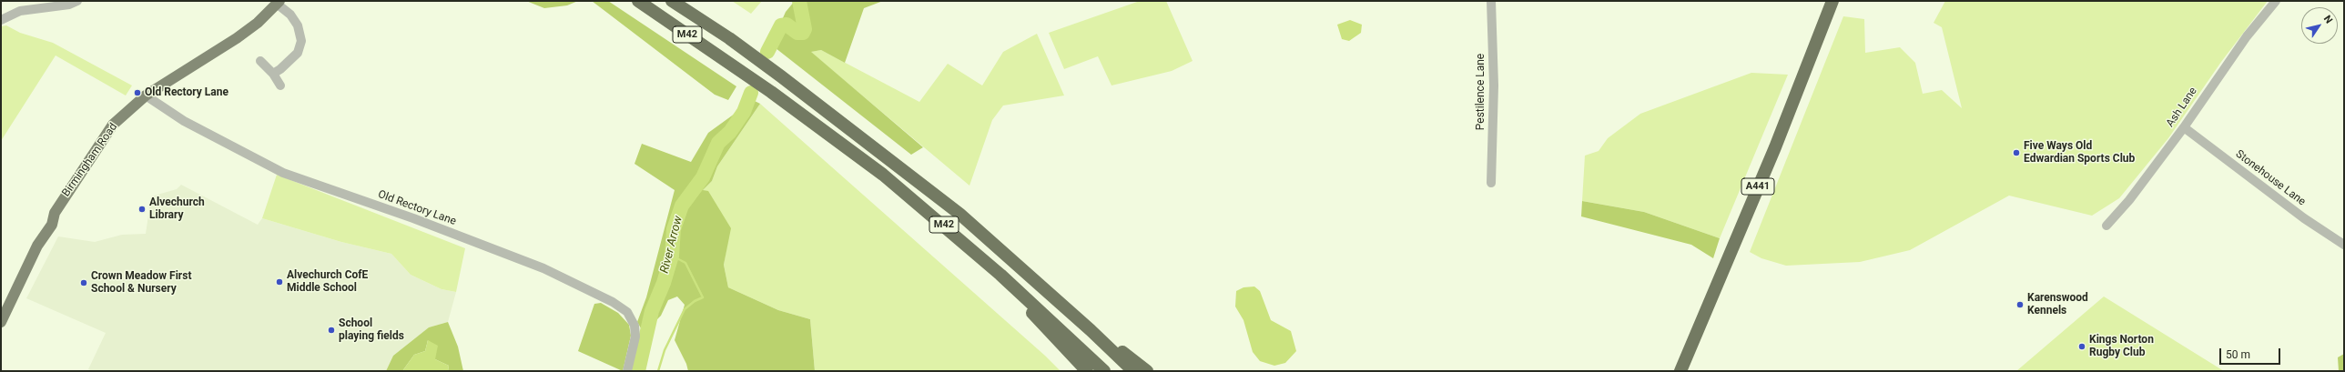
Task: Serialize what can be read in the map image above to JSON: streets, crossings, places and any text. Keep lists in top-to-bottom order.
{
  "streets": {
    "highway": ["M42", "A441"],
    "main road": ["Birmingham Road"],
    "street": [
      "Pestilence Lane",
      "Ash Lane",
      "Stonehouse Lane",
      "Old Rectory Lane"
    ]
  },
  "crossings": [
    ["Ash Lane", "Stonehouse Lane"],
    ["Birmingham Road", "Old Rectory Lane"]
  ],
  "water": ["River Arrow"],
  "places": [
    "Old Rectory Lane",
    "Five Ways Old Edwardian Sports Club",
    "Alvechurch Library",
    "Alvechurch CofE Middle School",
    "Crown Meadow First School & Nursery",
    "Karenswood Kennels",
    "School playing fields",
    "Kings Norton Rugby Club"
  ],
  "scale_bar": "50 m",
  "north": "top right"
}
